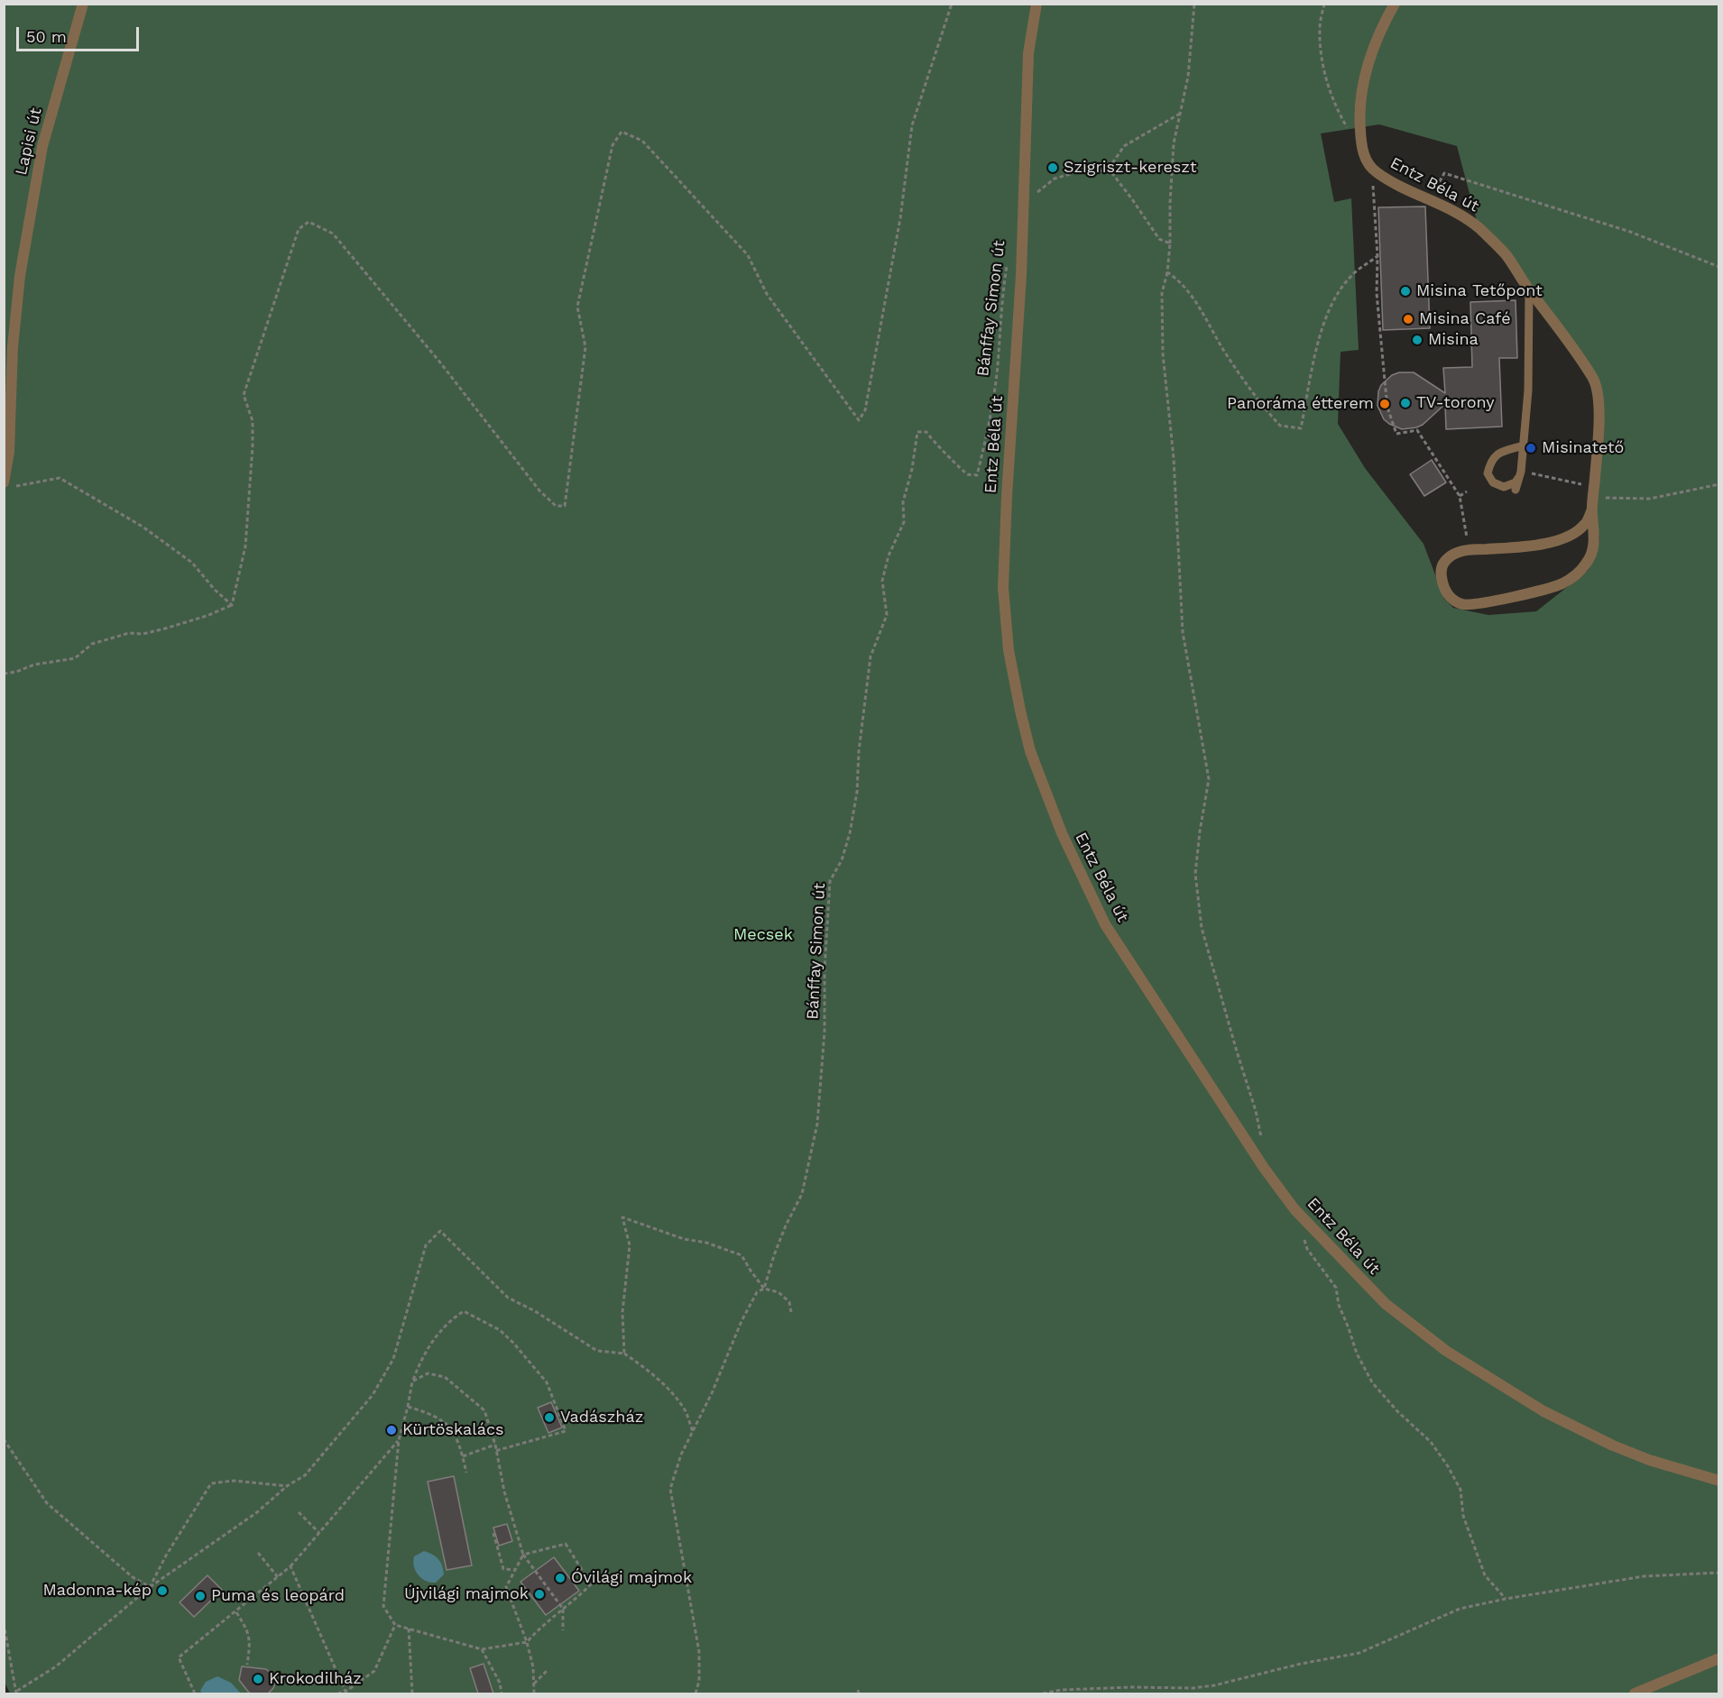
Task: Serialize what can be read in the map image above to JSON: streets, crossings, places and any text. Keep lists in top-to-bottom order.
{
  "streets": {
    "street": ["Lapisi út", "Entz Béla út"],
    "path": ["Bánffay Simon út"]
  },
  "parks": ["Mecsek"],
  "places": [
    "Szigriszt-kereszt",
    "Misina Tetőpont",
    "Misina Café",
    "Misina",
    "TV-torony",
    "Panoráma étterem",
    "Misinatető",
    "Vadászház",
    "Kürtöskalács",
    "Óvilági majmok",
    "Madonna-kép",
    "Újvilági majmok",
    "Puma és leopárd",
    "Krokodilház"
  ],
  "scale_bar": "50 m"
}
